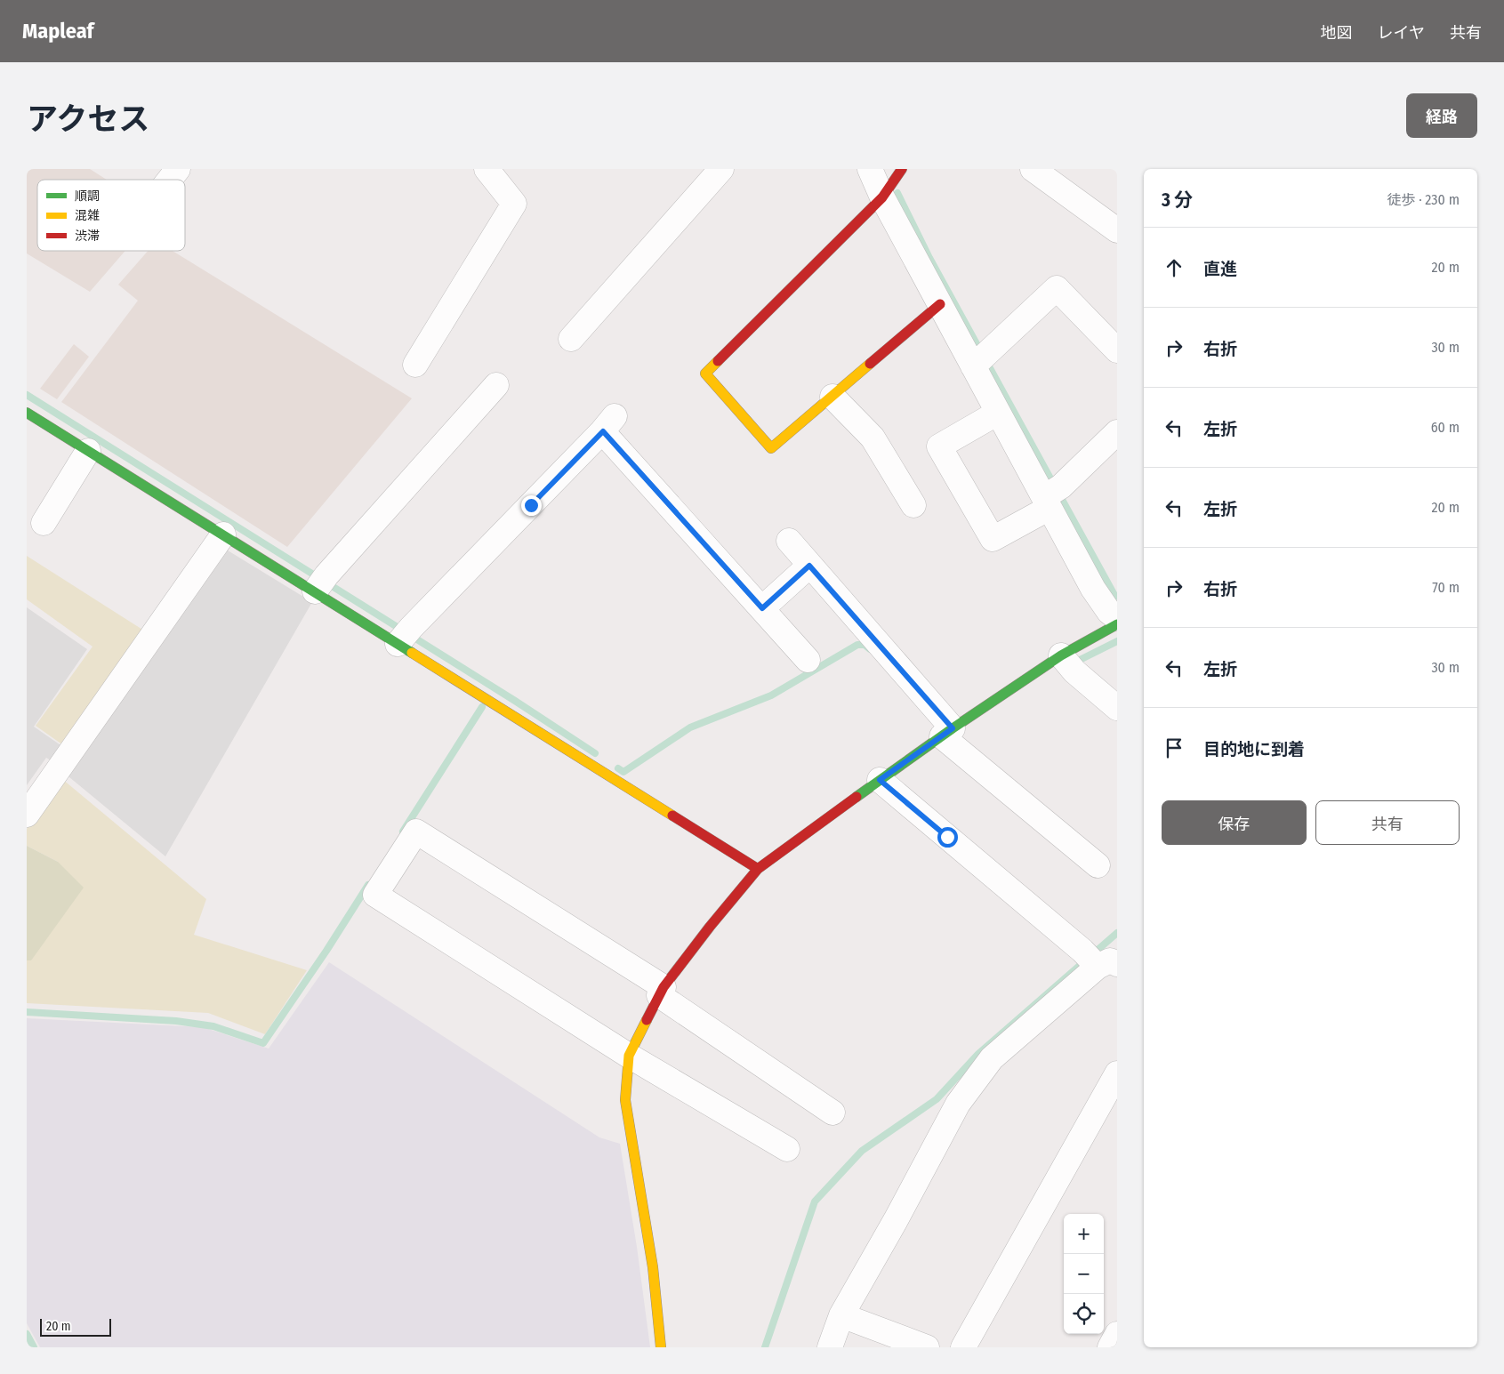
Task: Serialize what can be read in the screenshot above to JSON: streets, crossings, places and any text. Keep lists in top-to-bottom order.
{
  "legend": ["順調", "混雑", "渋滞"],
  "scale_bar": "20 m",
  "page": {
    "header": "Mapleaf",
    "nav": ["地図", "レイヤ", "共有"],
    "title": "アクセス",
    "buttons": [
      "経路",
      ["保存", "共有"]
    ],
    "heading": ["3 分", "徒歩 · 230 m"],
    "list": [
      ["直進", "20 m"],
      ["右折", "30 m"],
      ["左折", "60 m"],
      ["左折", "20 m"],
      ["右折", "70 m"],
      ["左折", "30 m"],
      "目的地に到着"
    ],
    "map_buttons": ["+", "−"],
    "scale": "20 m"
  }
}
